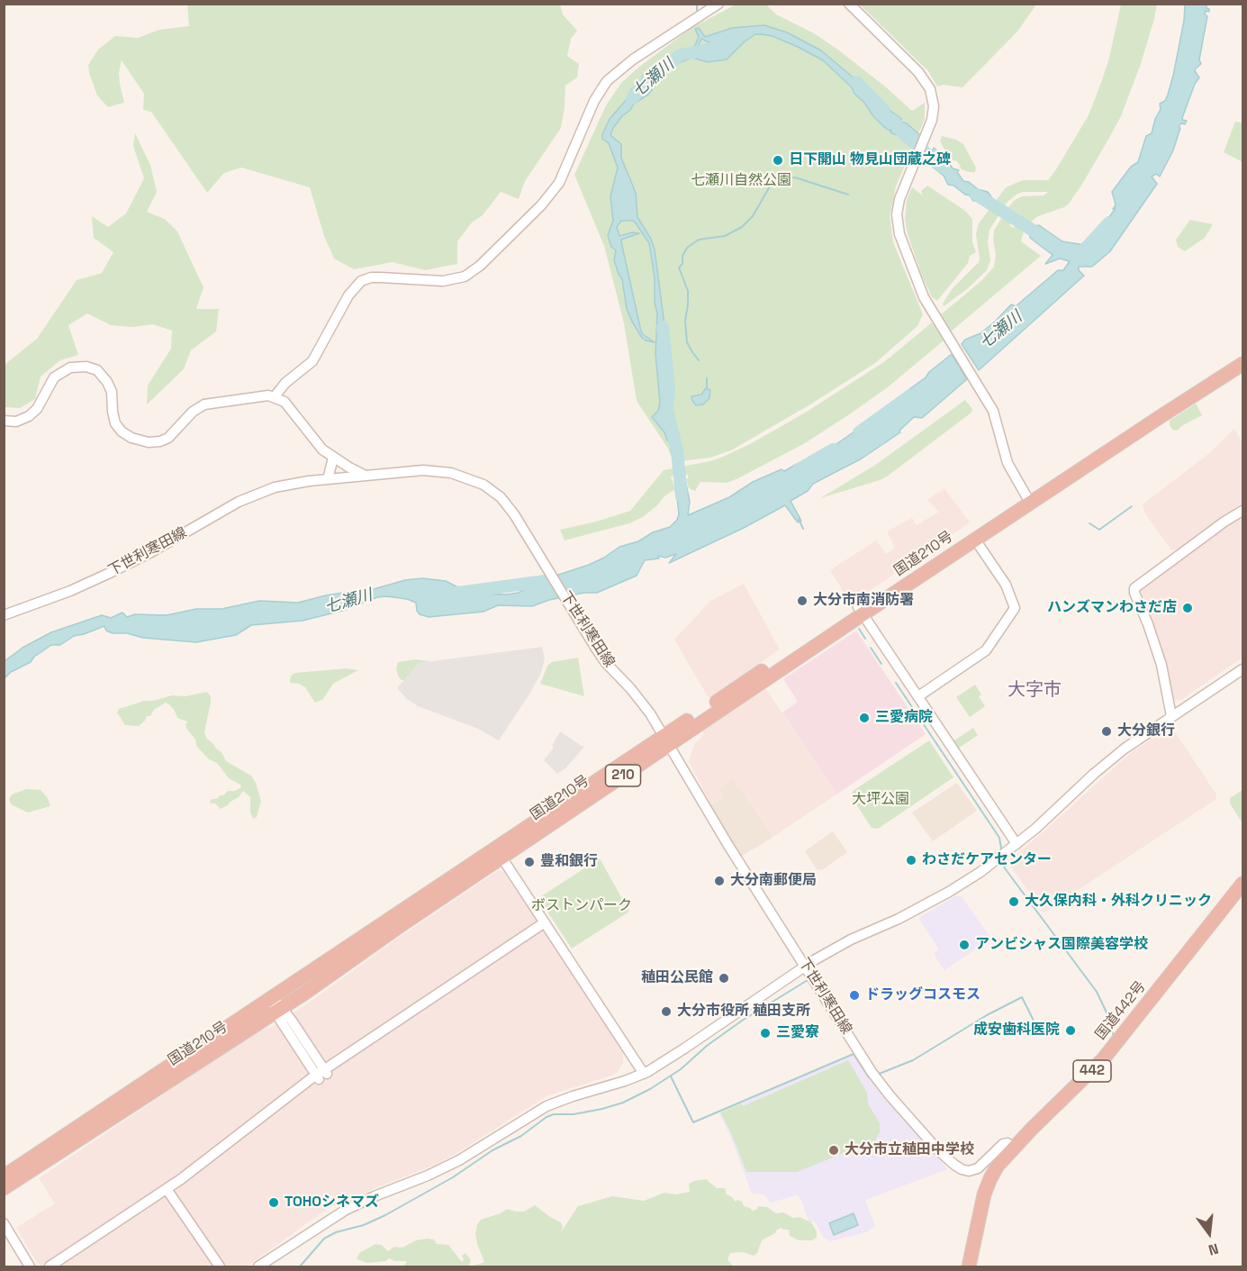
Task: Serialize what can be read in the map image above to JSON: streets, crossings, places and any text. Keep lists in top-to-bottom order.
{
  "streets": {
    "highway": [
      "国道210号",
      "210",
      "国道442号",
      "442"
    ],
    "street": ["下世利寒田線"]
  },
  "crossings": [
    ["下世利寒田線", "国道210号"],
    ["下世利寒田線", "国道442号"]
  ],
  "districts": ["大字市"],
  "water": ["七瀬川"],
  "parks": ["七瀬川自然公園", "大坪公園", "ボストンパーク"],
  "places": [
    "日下開山 物見山団蔵之碑",
    "大分市南消防署",
    "ハンズマンわさだ店",
    "三愛病院",
    "大分銀行",
    "わさだケアセンター",
    "豊和銀行",
    "大分南郵便局",
    "大久保内科・外科クリニック",
    "アンビシャス国際美容学校",
    "稙田公民館",
    "ドラッグコスモス",
    "大分市役所 稙田支所",
    "成安歯科医院",
    "三愛寮",
    "大分市立稙田中学校",
    "TOHOシネマズ"
  ],
  "north": "bottom"
}
